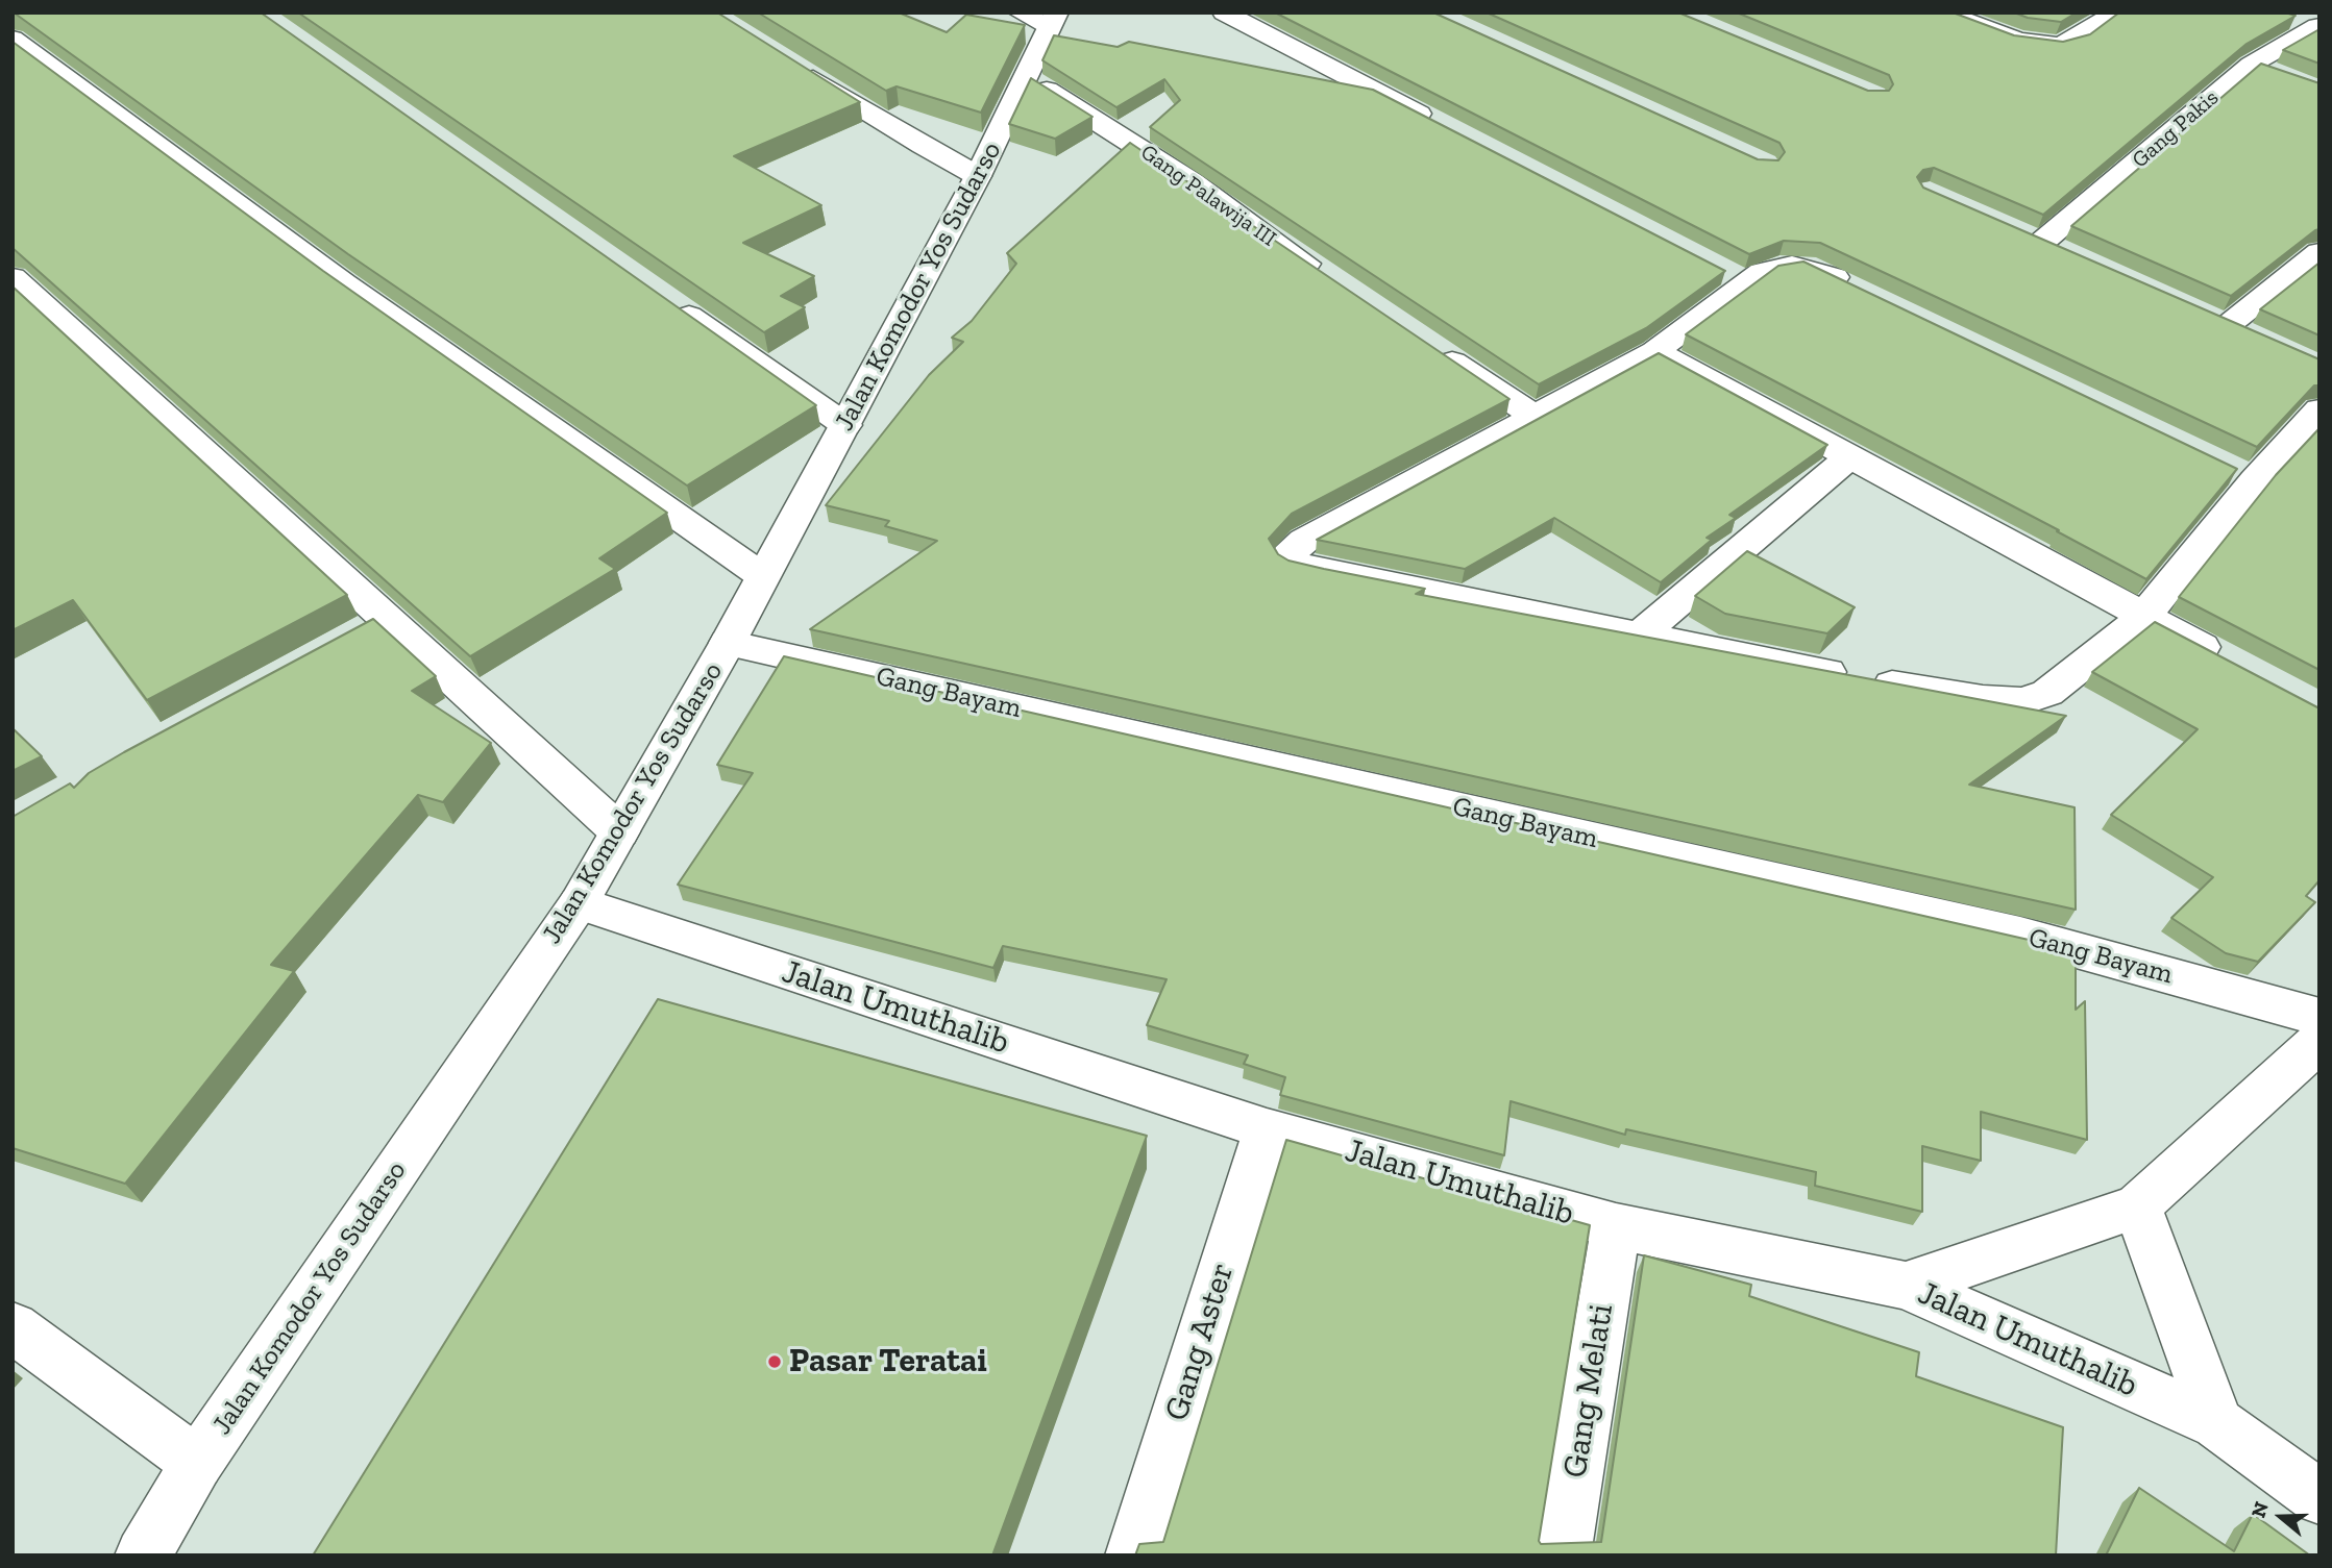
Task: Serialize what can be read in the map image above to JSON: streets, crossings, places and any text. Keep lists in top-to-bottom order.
{
  "streets": {
    "street": [
      "Gang Pakis",
      "Gang Palawija III",
      "Jalan Komodor Yos Sudarso",
      "Gang Bayam",
      "Jalan Umuthalib",
      "Gang Aster",
      "Gang Melati"
    ]
  },
  "crossings": [
    ["Gang Palawija III", "Jalan Komodor Yos Sudarso"],
    ["Jalan Komodor Yos Sudarso", "Gang Bayam"],
    ["Jalan Komodor Yos Sudarso", "Jalan Umuthalib"],
    ["Jalan Umuthalib", "Gang Aster"],
    ["Jalan Umuthalib", "Gang Melati"]
  ],
  "places": ["Pasar Teratai"],
  "north": "left"
}
